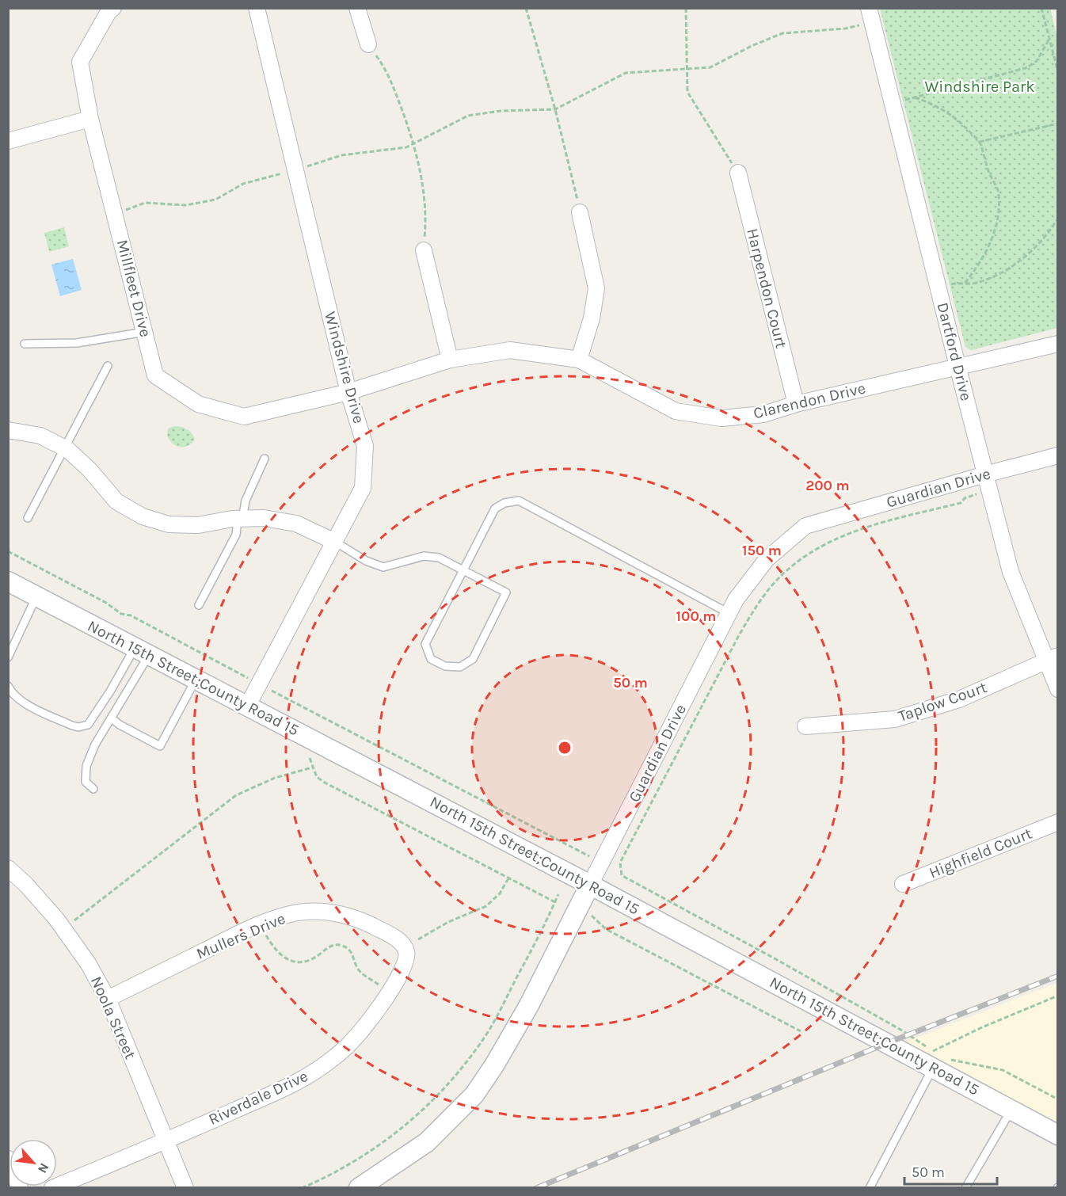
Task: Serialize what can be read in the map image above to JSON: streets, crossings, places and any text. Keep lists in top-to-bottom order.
{
  "streets": {
    "street": [
      "Millfleet Drive",
      "Harpendon Court",
      "Dartford Drive",
      "Windshire Drive",
      "Clarendon Drive",
      "Guardian Drive",
      "North 15th Street;County Road 15",
      "Taplow Court",
      "Highfield Court",
      "Mullers Drive",
      "Noola Street",
      "Riverdale Drive"
    ]
  },
  "crossings": [
    ["Millfleet Drive", "Windshire Drive"],
    ["Millfleet Drive", "Clarendon Drive"],
    ["Harpendon Court", "Clarendon Drive"],
    ["Dartford Drive", "Clarendon Drive"],
    ["Dartford Drive", "Guardian Drive"],
    ["Dartford Drive", "Taplow Court"],
    ["Windshire Drive", "Clarendon Drive"],
    ["Windshire Drive", "North 15th Street;County Road 15"],
    ["Guardian Drive", "North 15th Street;County Road 15"],
    ["Mullers Drive", "Noola Street"],
    ["Mullers Drive", "Riverdale Drive"],
    ["Noola Street", "Riverdale Drive"]
  ],
  "parks": ["Windshire Park"],
  "scale_bar": "50 m",
  "north": "bottom right",
  "rings": [
    "200 m",
    "150 m",
    "100 m",
    "50 m"
  ]
}
